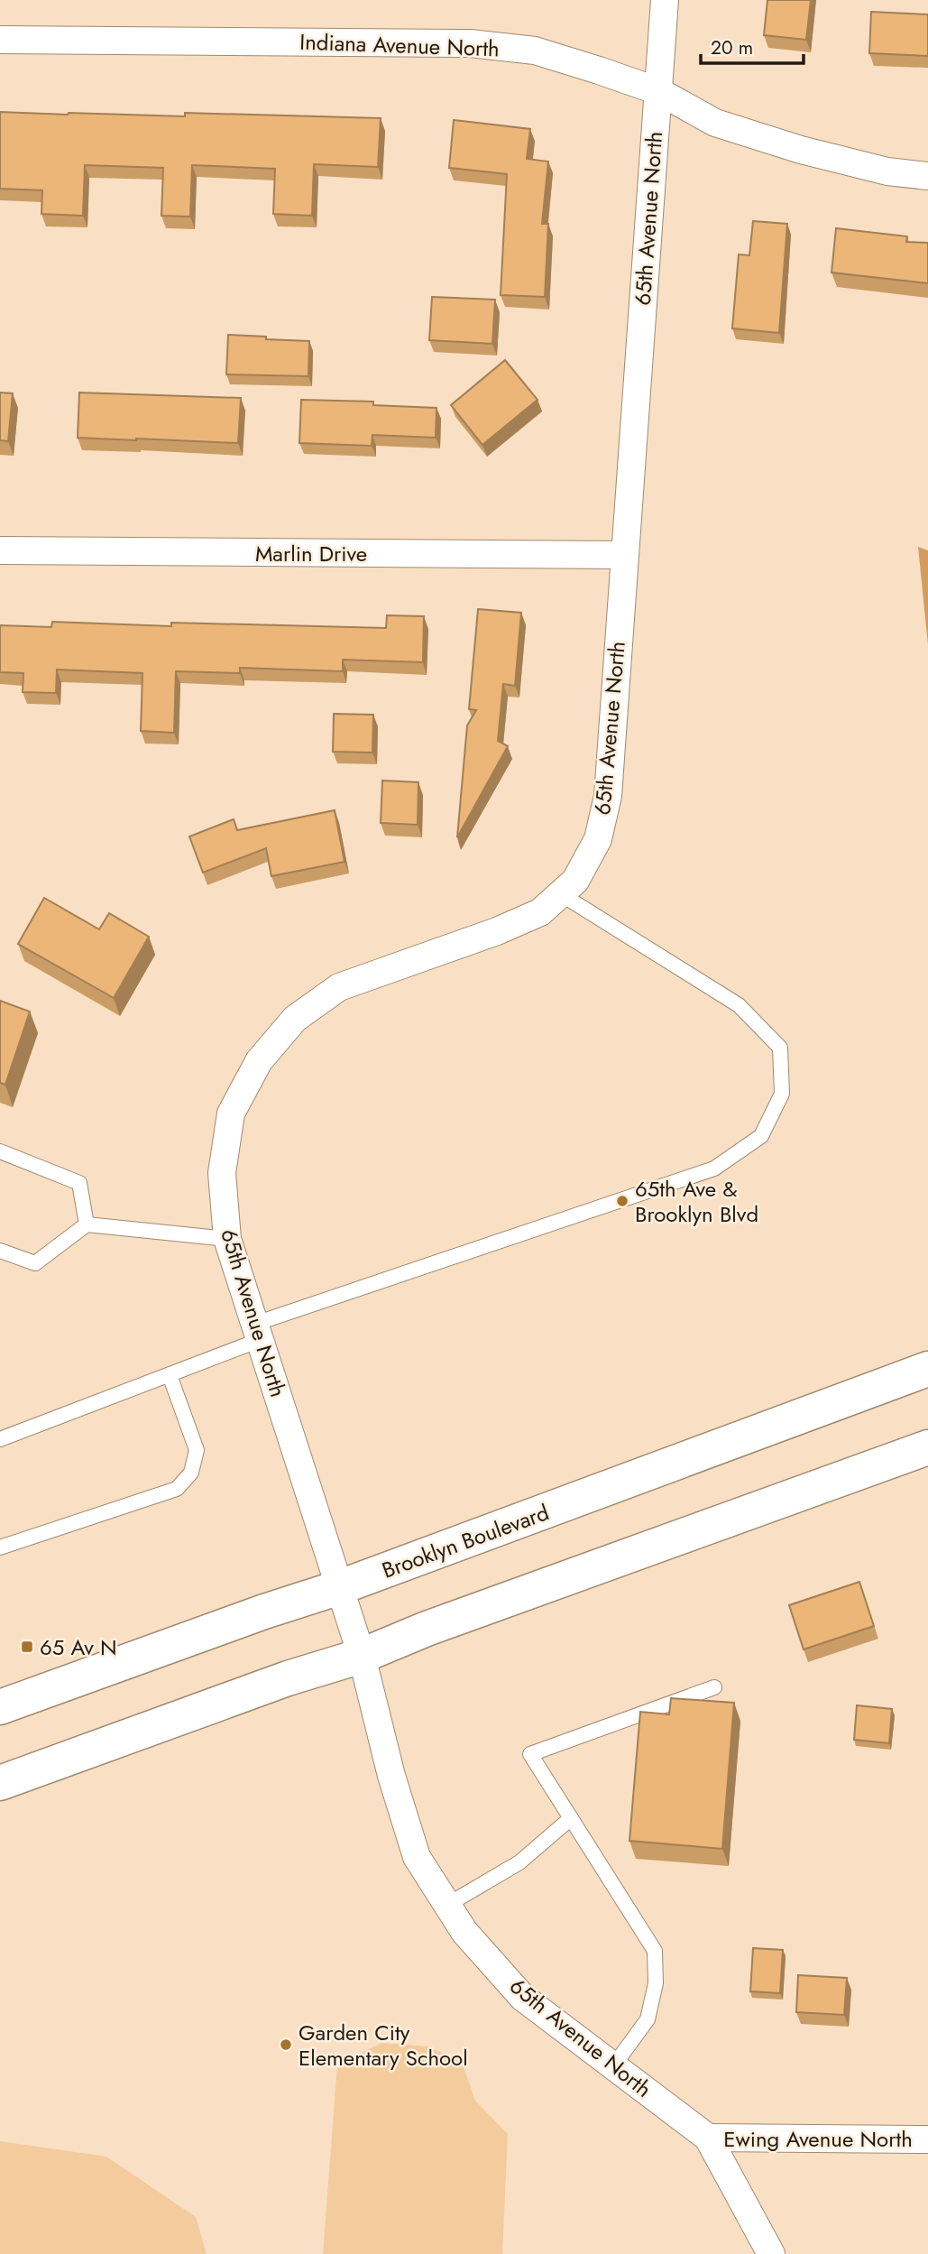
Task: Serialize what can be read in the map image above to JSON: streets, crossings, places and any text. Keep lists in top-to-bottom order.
{
  "streets": {
    "main road": ["Brooklyn Boulevard"],
    "street": [
      "Indiana Avenue North",
      "65th Avenue North",
      "Marlin Drive",
      "Ewing Avenue North"
    ]
  },
  "crossings": [
    ["Indiana Avenue North", "65th Avenue North"],
    ["65th Avenue North", "Marlin Drive"],
    ["65th Avenue North", "Brooklyn Boulevard"],
    ["65th Avenue North", "Ewing Avenue North"]
  ],
  "places": {
    "other": ["65th Ave & Brooklyn Blvd", "Garden City Elementary School"],
    "transit": ["65 Av N"]
  },
  "scale_bar": "20 m"
}
